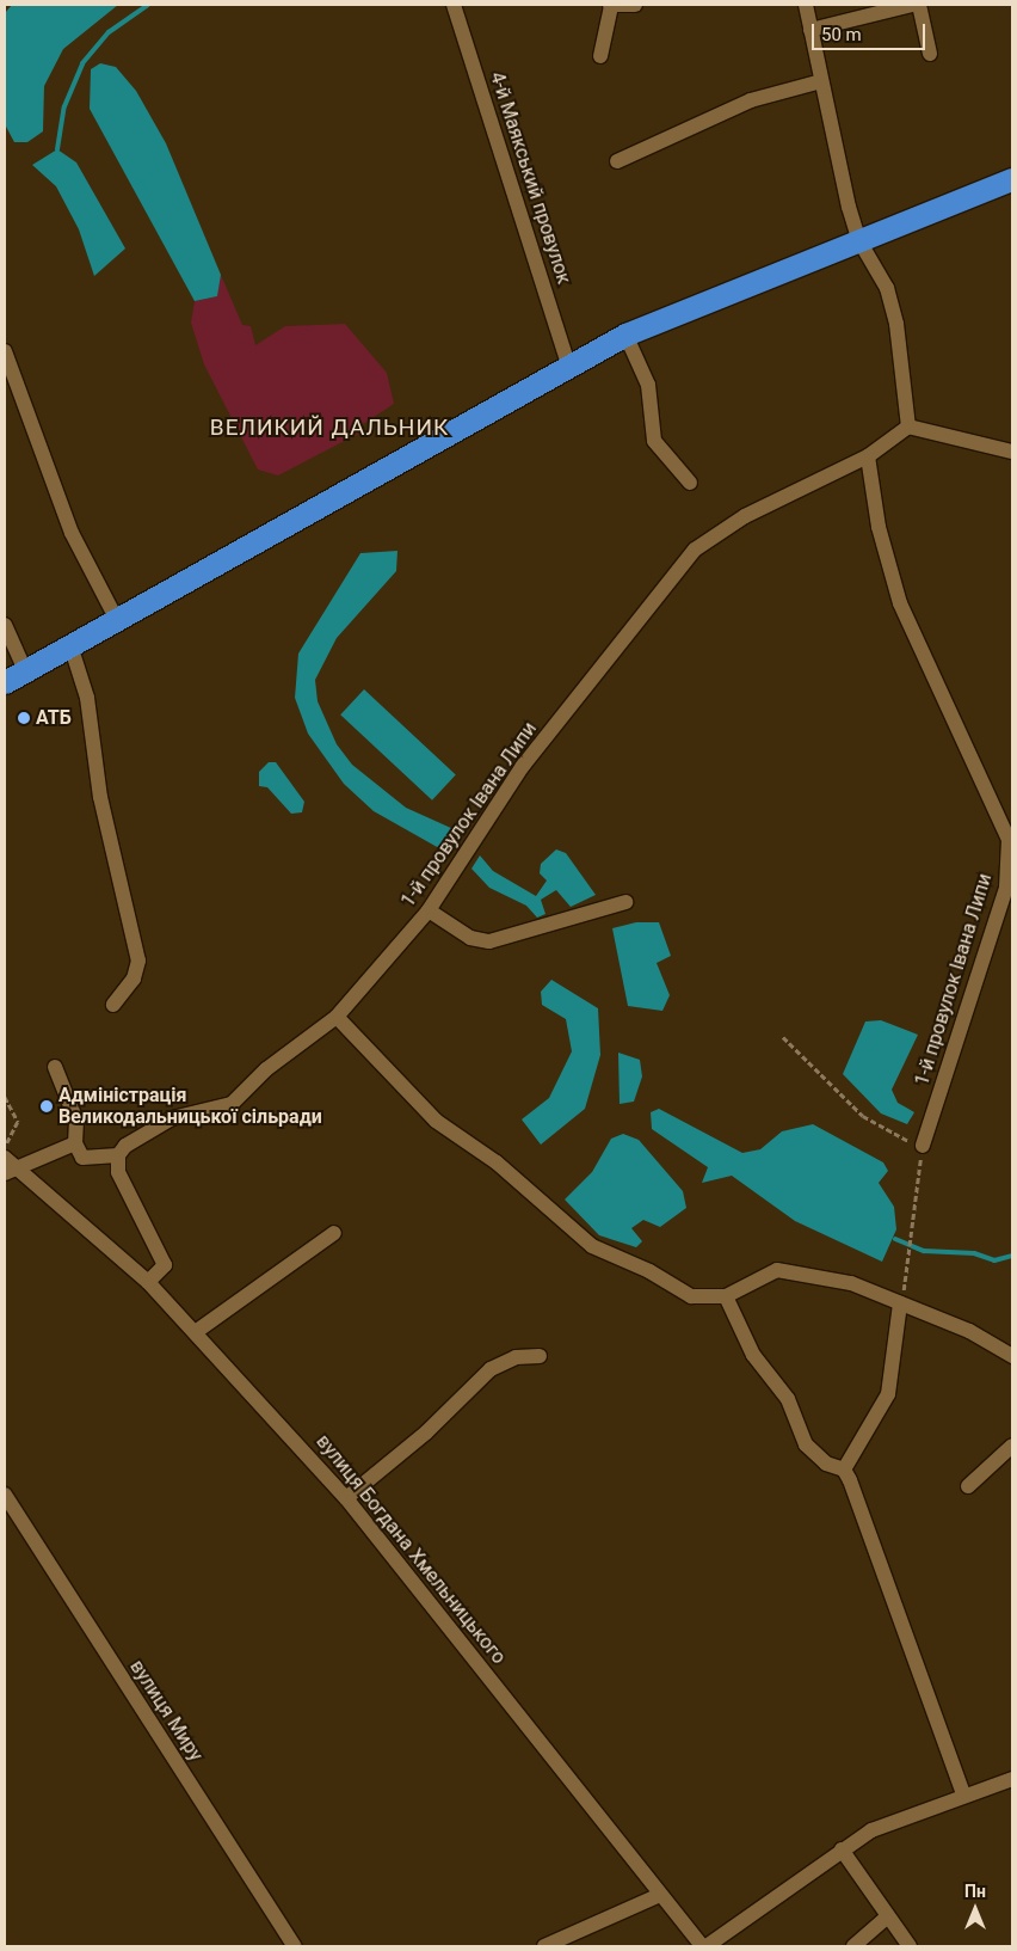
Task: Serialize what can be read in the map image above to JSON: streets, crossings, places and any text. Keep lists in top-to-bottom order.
{
  "streets": {
    "street": [
      "4-й Маякський провулок",
      "1-й провулок Івана Липи",
      "вулиця Богдана Хмельницького",
      "вулиця Миру"
    ]
  },
  "districts": ["ВЕЛИКИЙ ДАЛЬНИК"],
  "places": ["АТБ", "Адміністрація Великодальницької сільради"],
  "scale_bar": "50 m",
  "north": "top"
}
